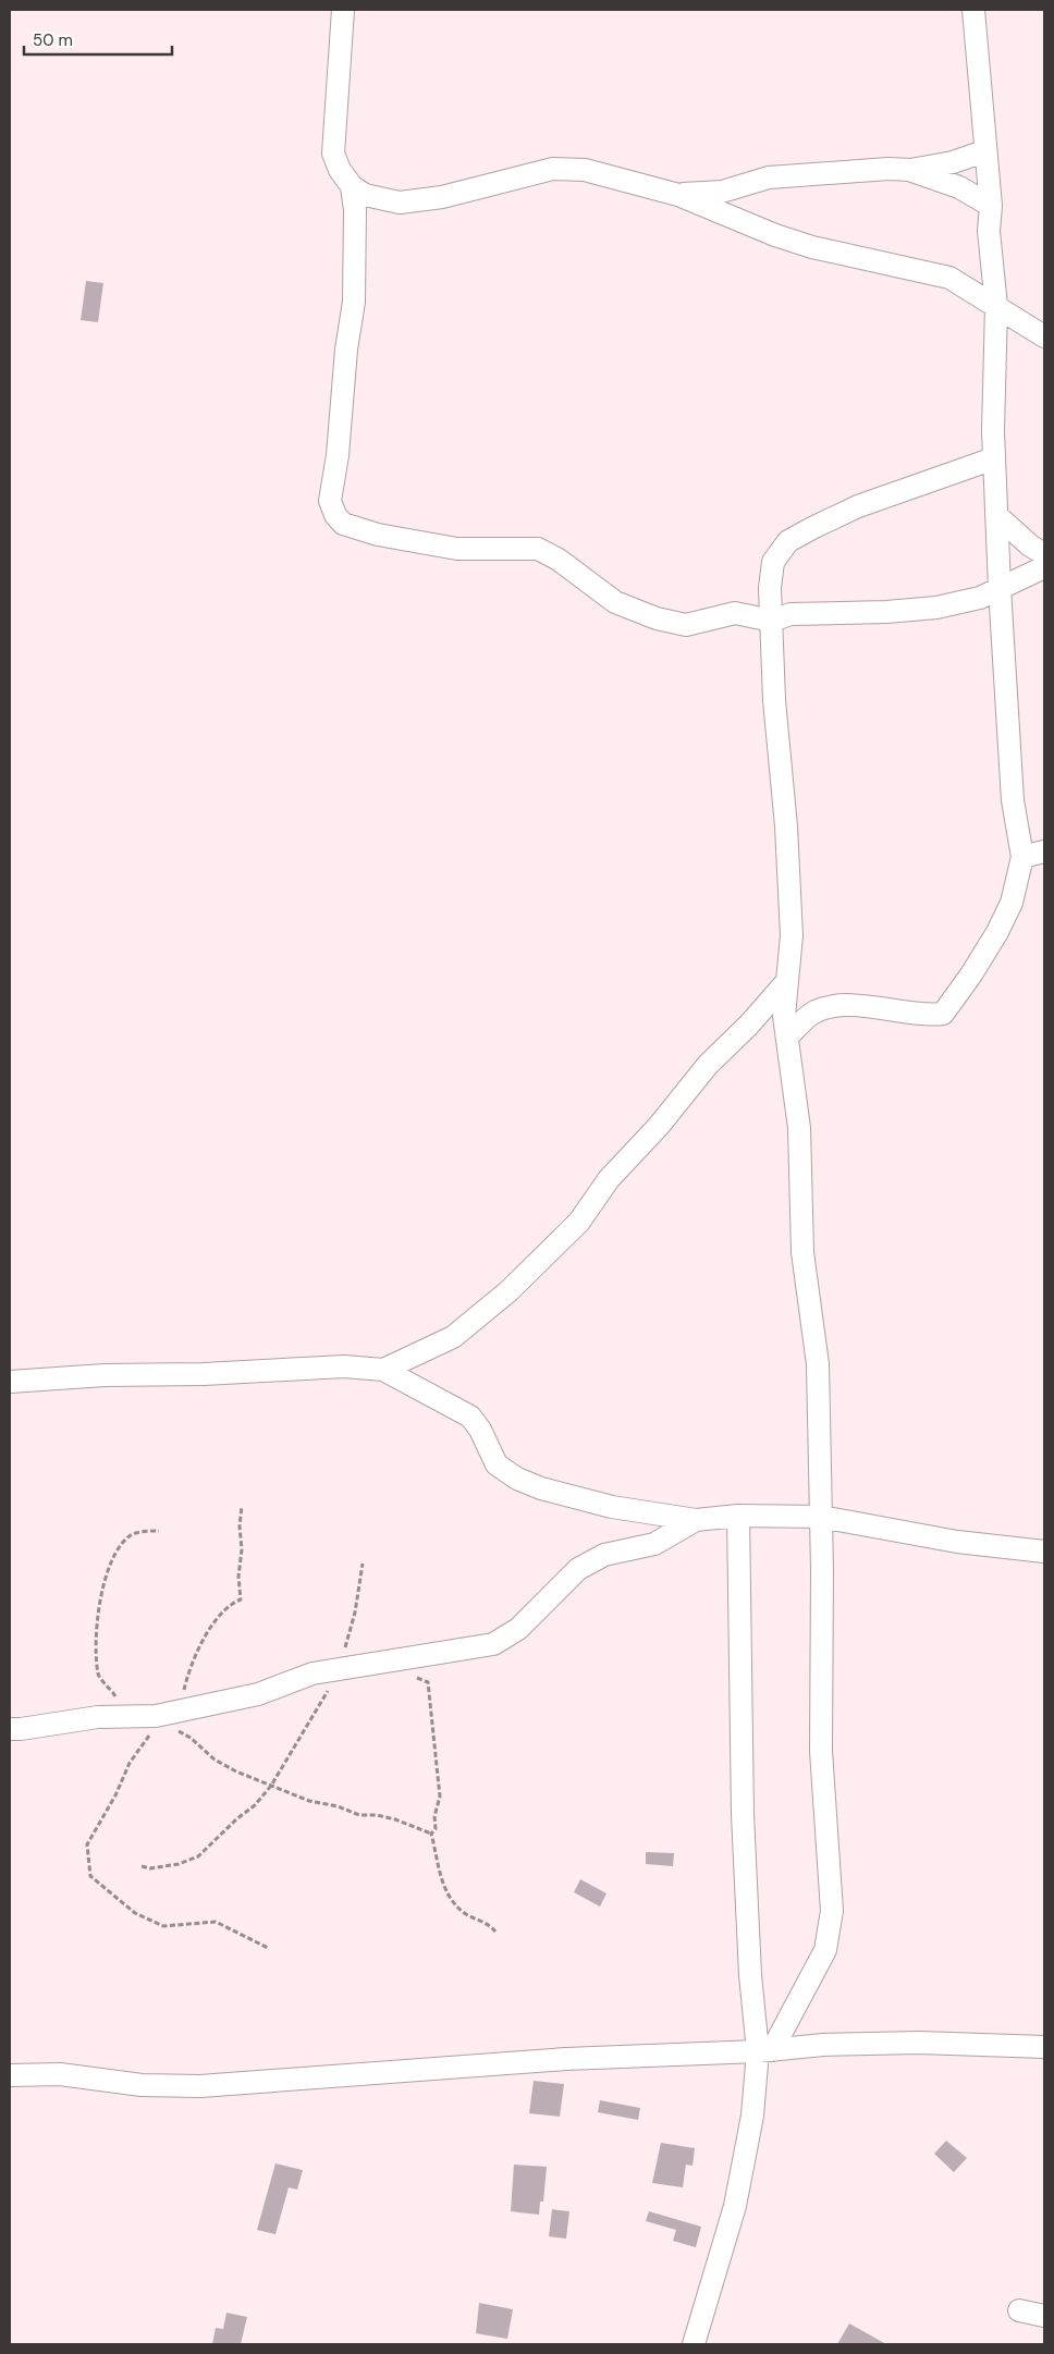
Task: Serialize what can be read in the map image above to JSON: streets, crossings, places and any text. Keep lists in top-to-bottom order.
{
  "scale_bar": "50 m"
}
